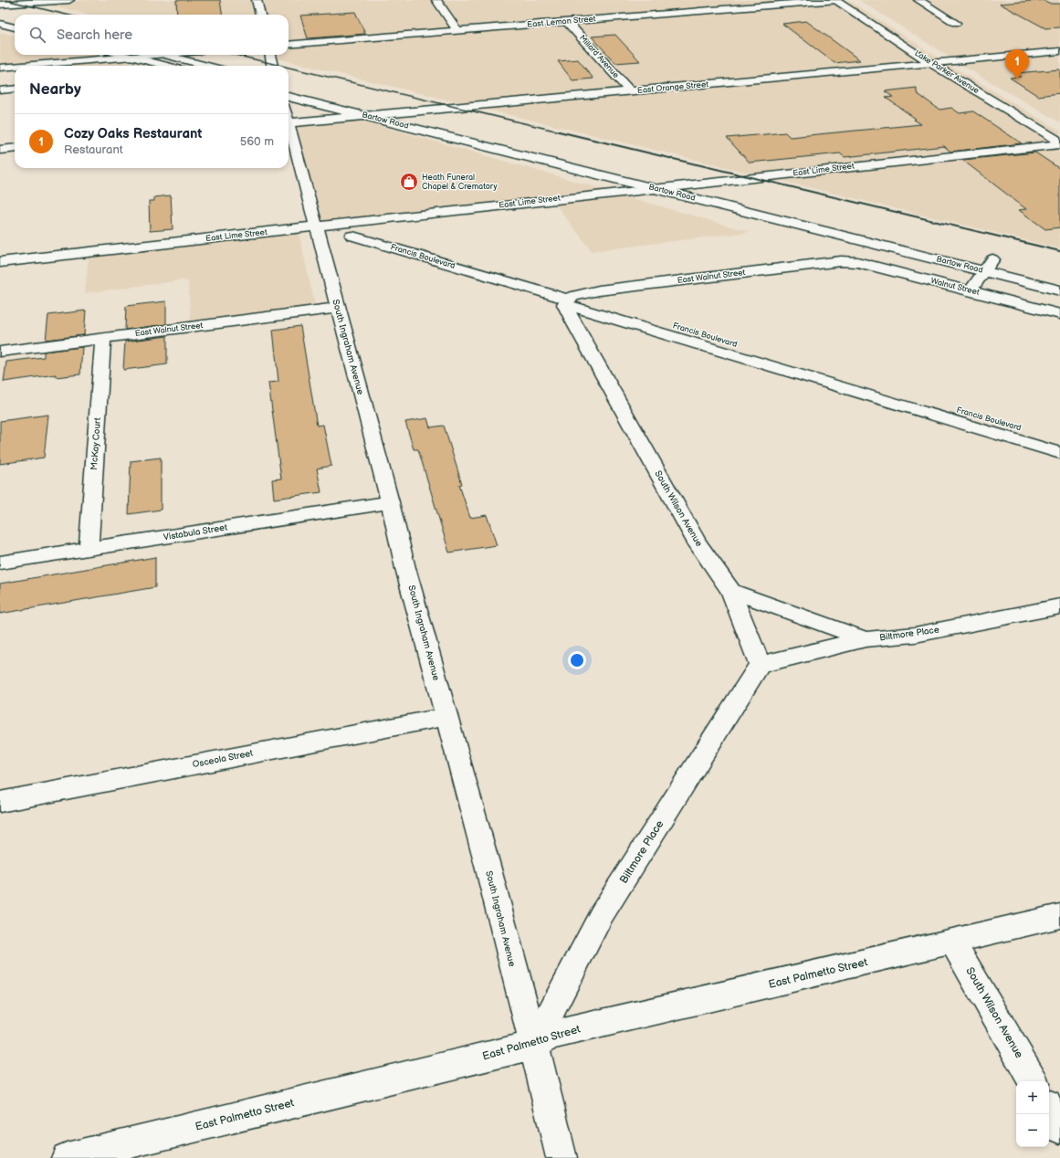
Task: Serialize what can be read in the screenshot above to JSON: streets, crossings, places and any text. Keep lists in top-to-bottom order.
{
  "streets": {
    "street": [
      "East Lemon Street",
      "Millard Avenue",
      "Lake Parker Avenue",
      "East Orange Street",
      "Bartow Road",
      "East Lime Street",
      "Francis Boulevard",
      "East Walnut Street",
      "Walnut Street",
      "South Ingraham Avenue",
      "McKay Court",
      "South Wilson Avenue",
      "Vistabula Street",
      "Biltmore Place",
      "Osceola Street",
      "East Palmetto Street"
    ]
  },
  "crossings": [
    ["East Lemon Street", "Millard Avenue"],
    ["East Lemon Street", "Lake Parker Avenue"],
    ["Millard Avenue", "East Orange Street"],
    ["Lake Parker Avenue", "East Orange Street"],
    ["Lake Parker Avenue", "East Lime Street"],
    ["East Orange Street", "Bartow Road"],
    ["Bartow Road", "East Lime Street"],
    ["East Lime Street", "South Ingraham Avenue"],
    ["Francis Boulevard", "East Walnut Street"],
    ["Francis Boulevard", "South Wilson Avenue"],
    ["East Walnut Street", "Walnut Street"],
    ["East Walnut Street", "South Ingraham Avenue"],
    ["East Walnut Street", "McKay Court"],
    ["East Walnut Street", "South Wilson Avenue"],
    ["South Ingraham Avenue", "Vistabula Street"],
    ["South Ingraham Avenue", "Biltmore Place"],
    ["South Ingraham Avenue", "Osceola Street"],
    ["South Ingraham Avenue", "East Palmetto Street"],
    ["McKay Court", "Vistabula Street"],
    ["South Wilson Avenue", "East Palmetto Street"],
    ["Biltmore Place", "East Palmetto Street"]
  ],
  "places": {
    "shop": ["Heath Funeral Chapel & Crematory"]
  },
  "page": {
    "search": "Search here",
    "pins": "1",
    "heading": "Nearby",
    "list": [
      {
        "mark": "1",
        "name": "Cozy Oaks Restaurant",
        "note": "Restaurant",
        "value": "560 m"
      }
    ],
    "map_buttons": ["+", "−"]
  }
}
